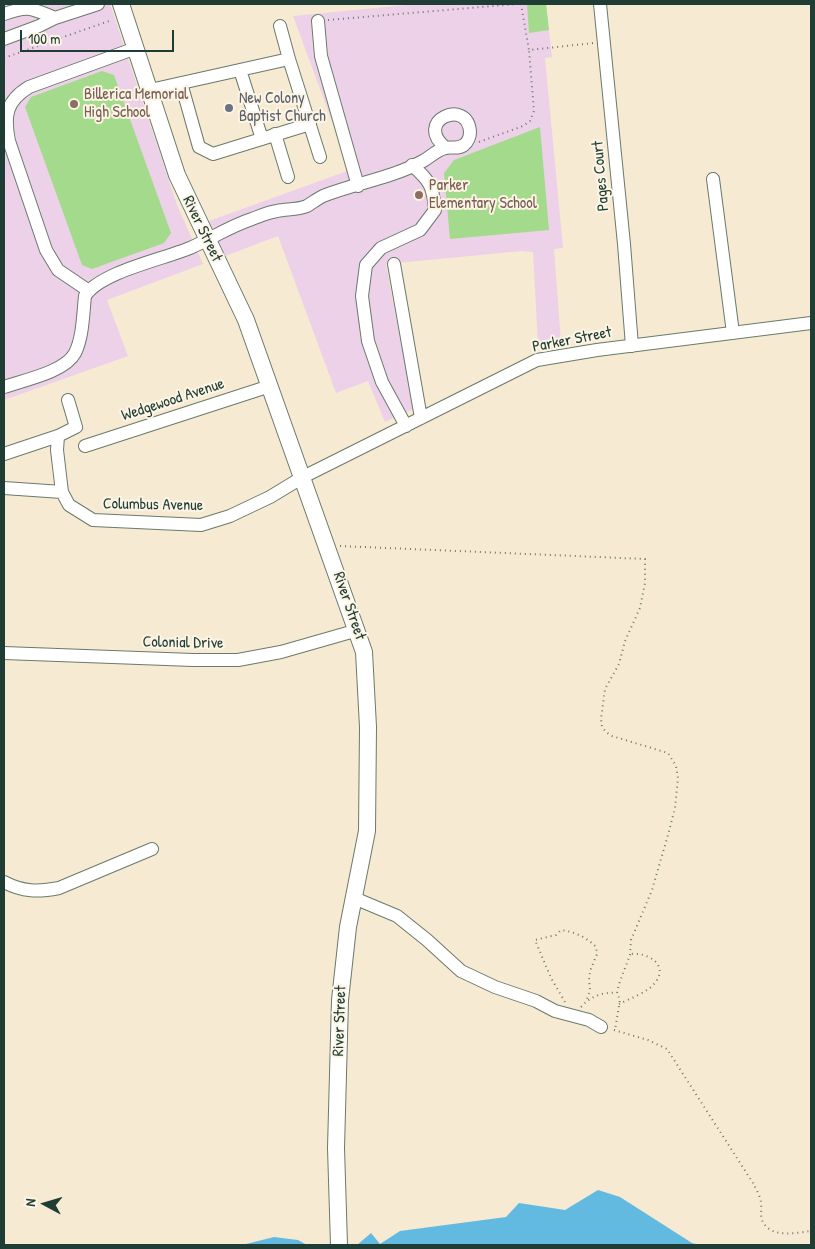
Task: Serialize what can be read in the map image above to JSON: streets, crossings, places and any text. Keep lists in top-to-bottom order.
{
  "streets": {
    "main road": ["River Street"],
    "street": [
      "Pages Court",
      "Parker Street",
      "Wedgewood Avenue",
      "Columbus Avenue",
      "Colonial Drive"
    ]
  },
  "crossings": [
    ["Pages Court", "Parker Street"],
    ["River Street", "Parker Street"],
    ["River Street", "Wedgewood Avenue"],
    ["River Street", "Columbus Avenue"],
    ["River Street", "Colonial Drive"],
    ["Parker Street", "Columbus Avenue"]
  ],
  "places": ["Billerica Memorial High School", "New Colony Baptist Church", "Parker Elementary School"],
  "scale_bar": "100 m",
  "north": "left"
}
